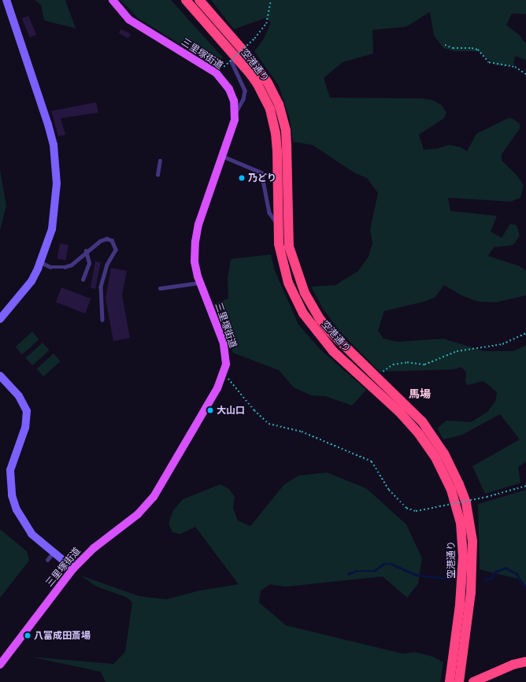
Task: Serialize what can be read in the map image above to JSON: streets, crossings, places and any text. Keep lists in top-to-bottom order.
{
  "streets": {
    "highway": ["空港通り"],
    "main road": ["三里塚街道"]
  },
  "districts": ["馬場"],
  "places": ["乃どり", "大山口", "八富成田斎場"]
}
